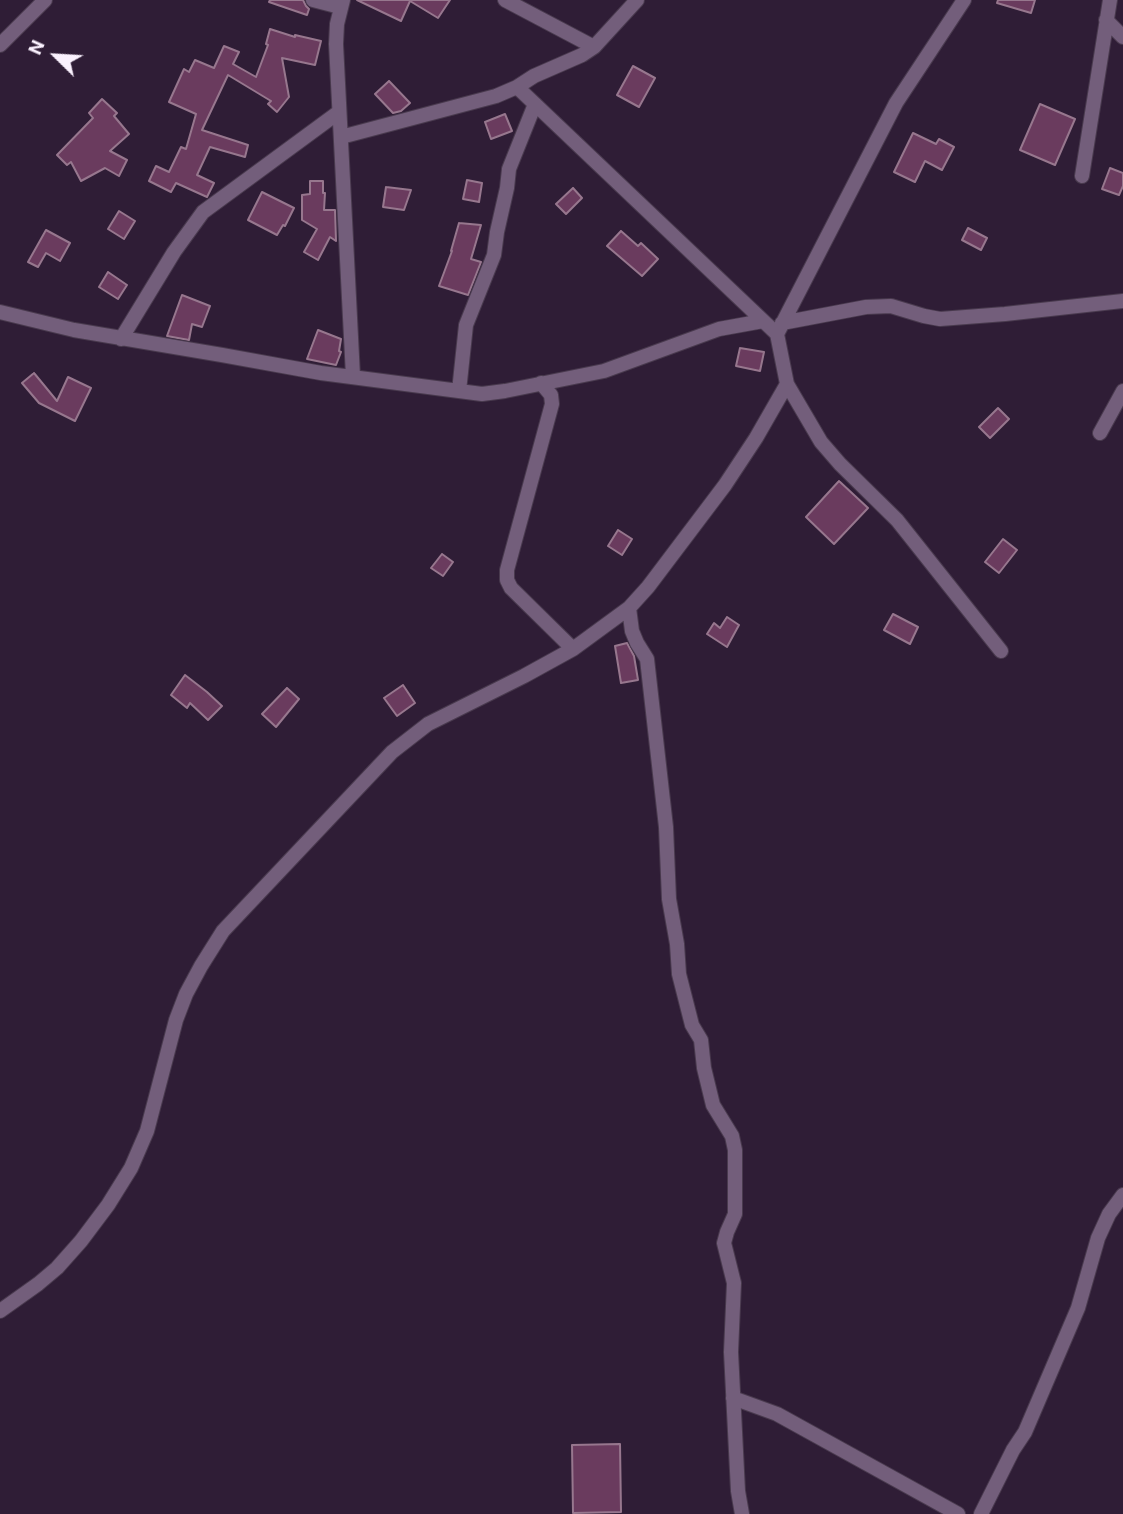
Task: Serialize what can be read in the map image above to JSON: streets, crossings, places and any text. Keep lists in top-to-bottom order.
{
  "north": "top left"
}
